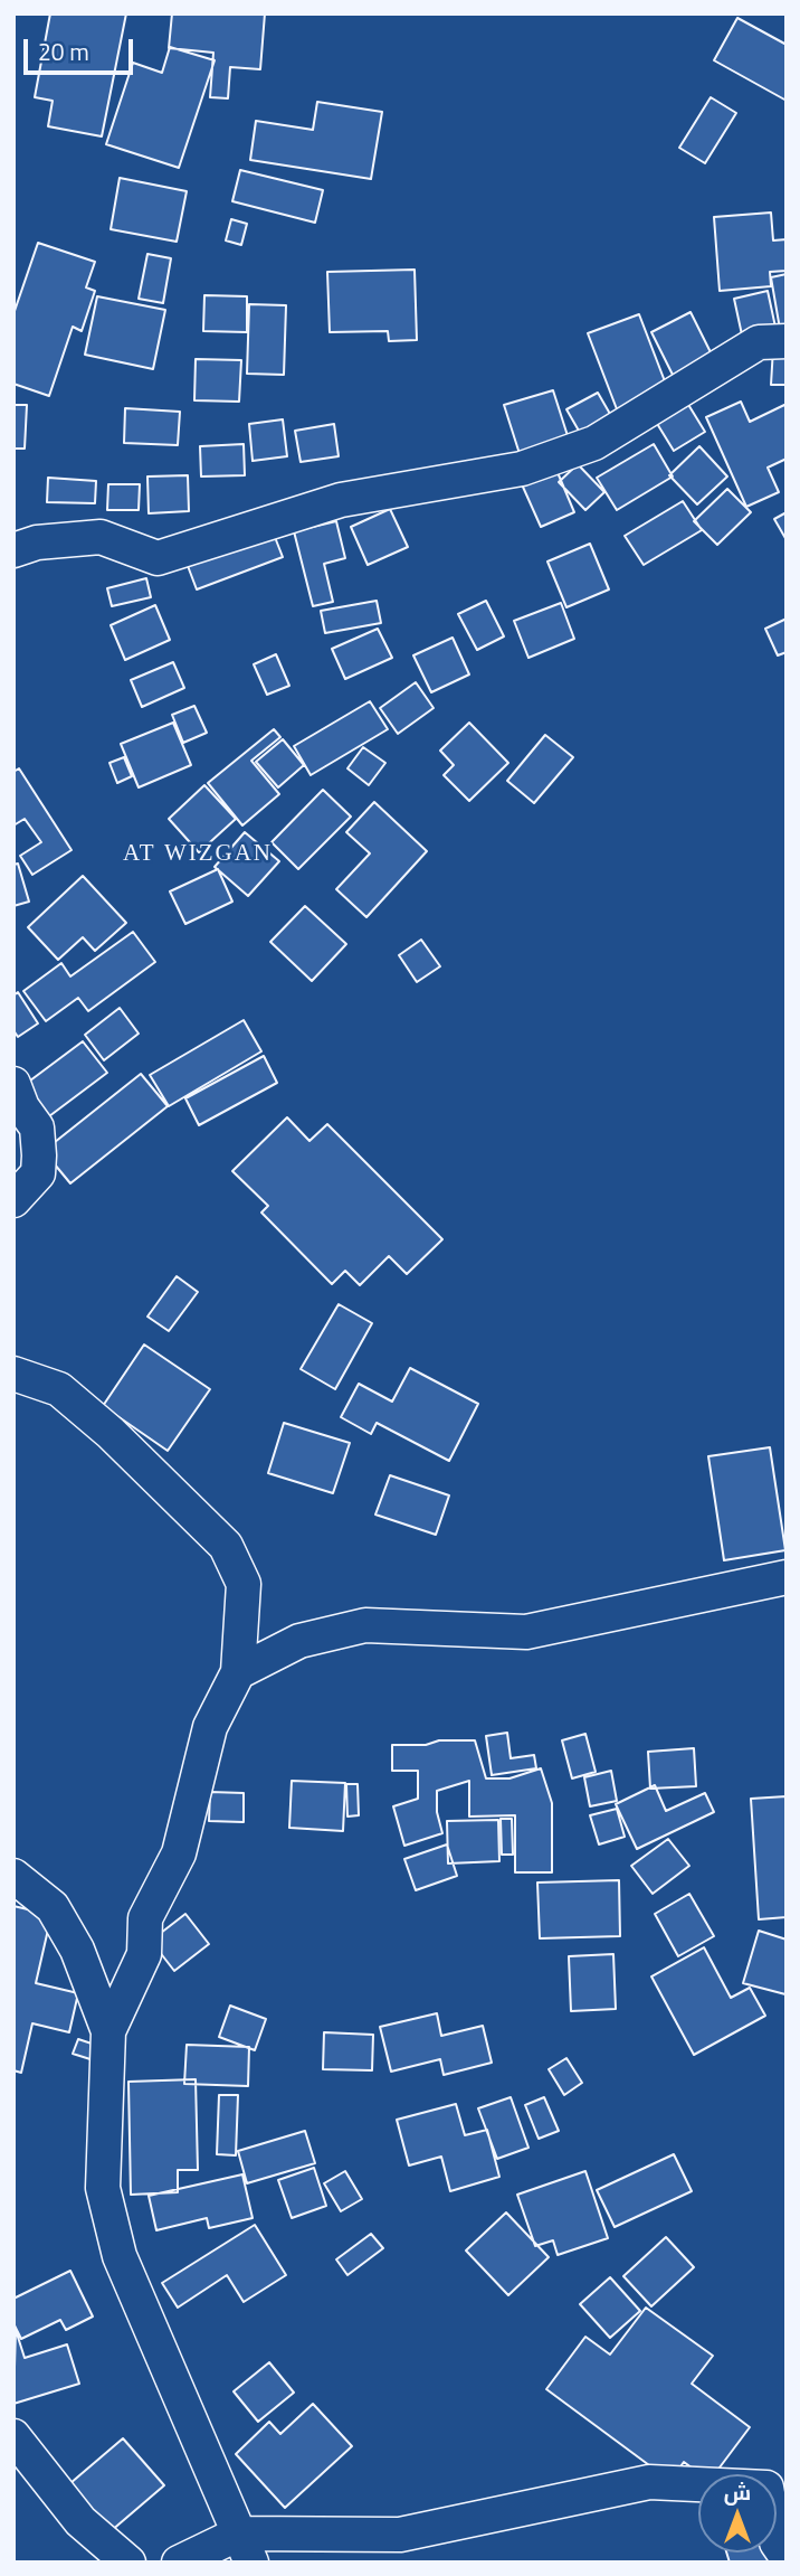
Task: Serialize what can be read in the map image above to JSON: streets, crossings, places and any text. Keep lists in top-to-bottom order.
{
  "districts": ["AT WIZGAN"],
  "scale_bar": "20 m",
  "north": "top"
}
